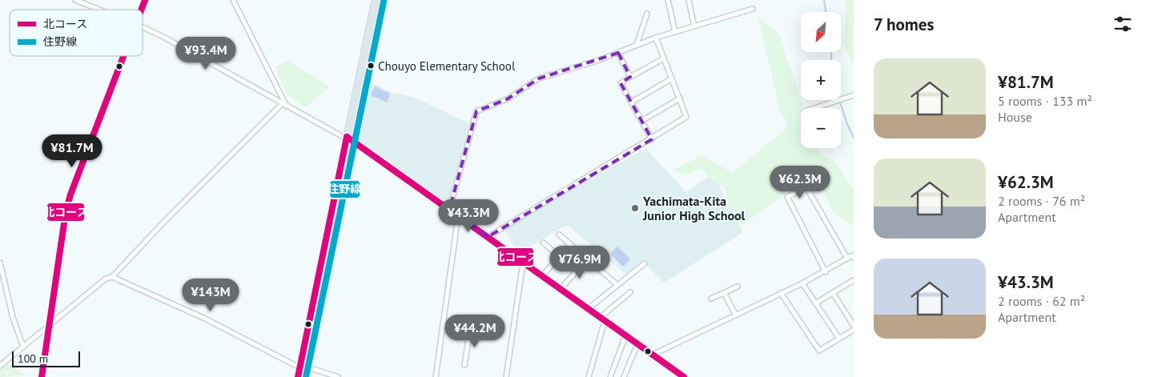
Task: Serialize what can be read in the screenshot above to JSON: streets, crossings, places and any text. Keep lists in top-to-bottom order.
{
  "places": ["Chouyo Elementary School", "Yachimata-Kita Junior High School"],
  "lines": ["transit line 北コース", "transit line 住野線"],
  "legend": ["北コース", "住野線"],
  "scale_bar": "100 m",
  "north": "bottom left",
  "page": {
    "heading": "7 homes",
    "map_buttons": ["+", "−"],
    "price": [
      "¥93.4M",
      "¥81.7M",
      "¥62.3M",
      "¥43.3M",
      "¥76.9M",
      "¥143M",
      "¥44.2M"
    ],
    "list": [
      {
        "name": "¥81.7M",
        "note": "5 rooms · 133 m² · House"
      },
      {
        "name": "¥62.3M",
        "note": "2 rooms · 76 m² · Apartment"
      },
      {
        "name": "¥43.3M",
        "note": "2 rooms · 62 m² · Apartment"
      }
    ],
    "scale": "100 m"
  }
}
